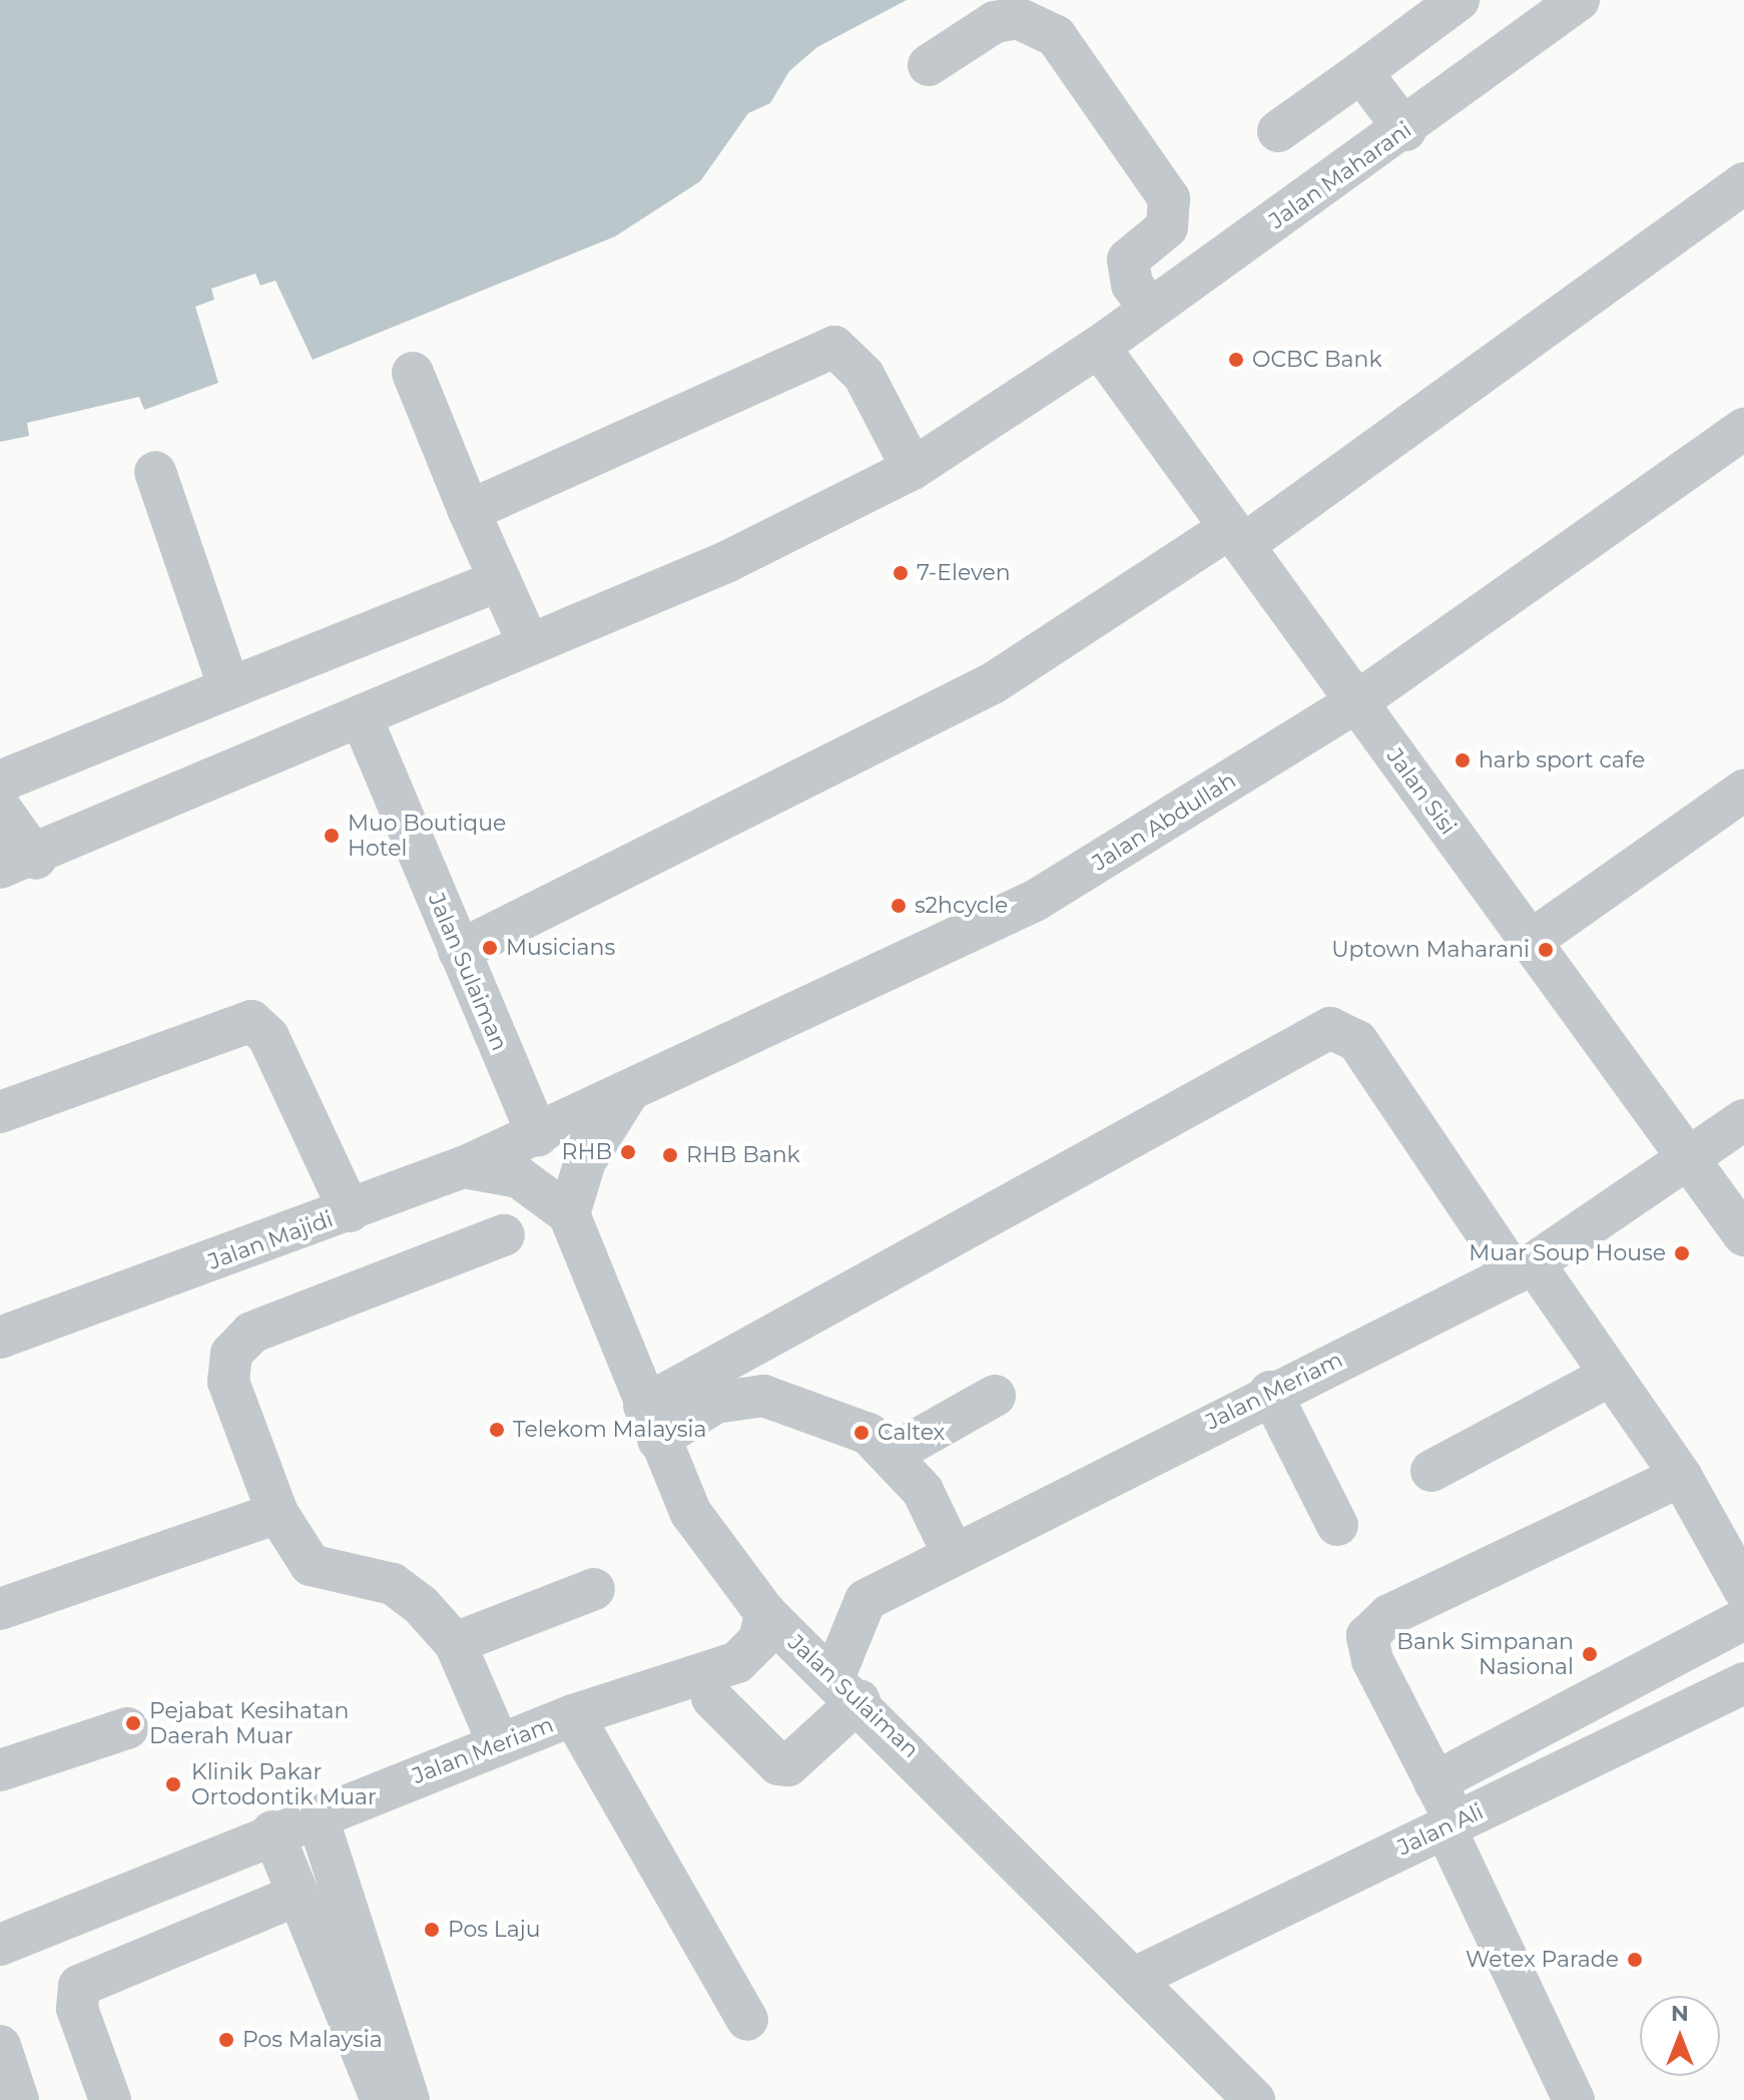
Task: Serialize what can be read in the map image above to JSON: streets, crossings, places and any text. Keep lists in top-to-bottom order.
{
  "streets": {
    "street": [
      "Jalan Maharani",
      "Jalan Sisi",
      "Jalan Abdullah",
      "Jalan Sulaiman",
      "Jalan Majidi",
      "Jalan Meriam",
      "Jalan Ali"
    ]
  },
  "crossings": [
    ["Jalan Maharani", "Jalan Sisi"],
    ["Jalan Maharani", "Jalan Sulaiman"],
    ["Jalan Sisi", "Jalan Abdullah"],
    ["Jalan Sisi", "Jalan Meriam"],
    ["Jalan Abdullah", "Jalan Sulaiman"],
    ["Jalan Abdullah", "Jalan Majidi"],
    ["Jalan Sulaiman", "Jalan Majidi"],
    ["Jalan Sulaiman", "Jalan Meriam"],
    ["Jalan Sulaiman", "Jalan Ali"]
  ],
  "places": [
    "OCBC Bank",
    "7-Eleven",
    "harb sport cafe",
    "Muo Boutique Hotel",
    "s2hcycle",
    "Musicians",
    "Uptown Maharani",
    "RHB",
    "RHB Bank",
    "Muar Soup House",
    "Telekom Malaysia",
    "Caltex",
    "Bank Simpanan Nasional",
    "Pejabat Kesihatan Daerah Muar",
    "Klinik Pakar Ortodontik Muar",
    "Pos Laju",
    "Wetex Parade",
    "Pos Malaysia"
  ],
  "north": "top"
}
